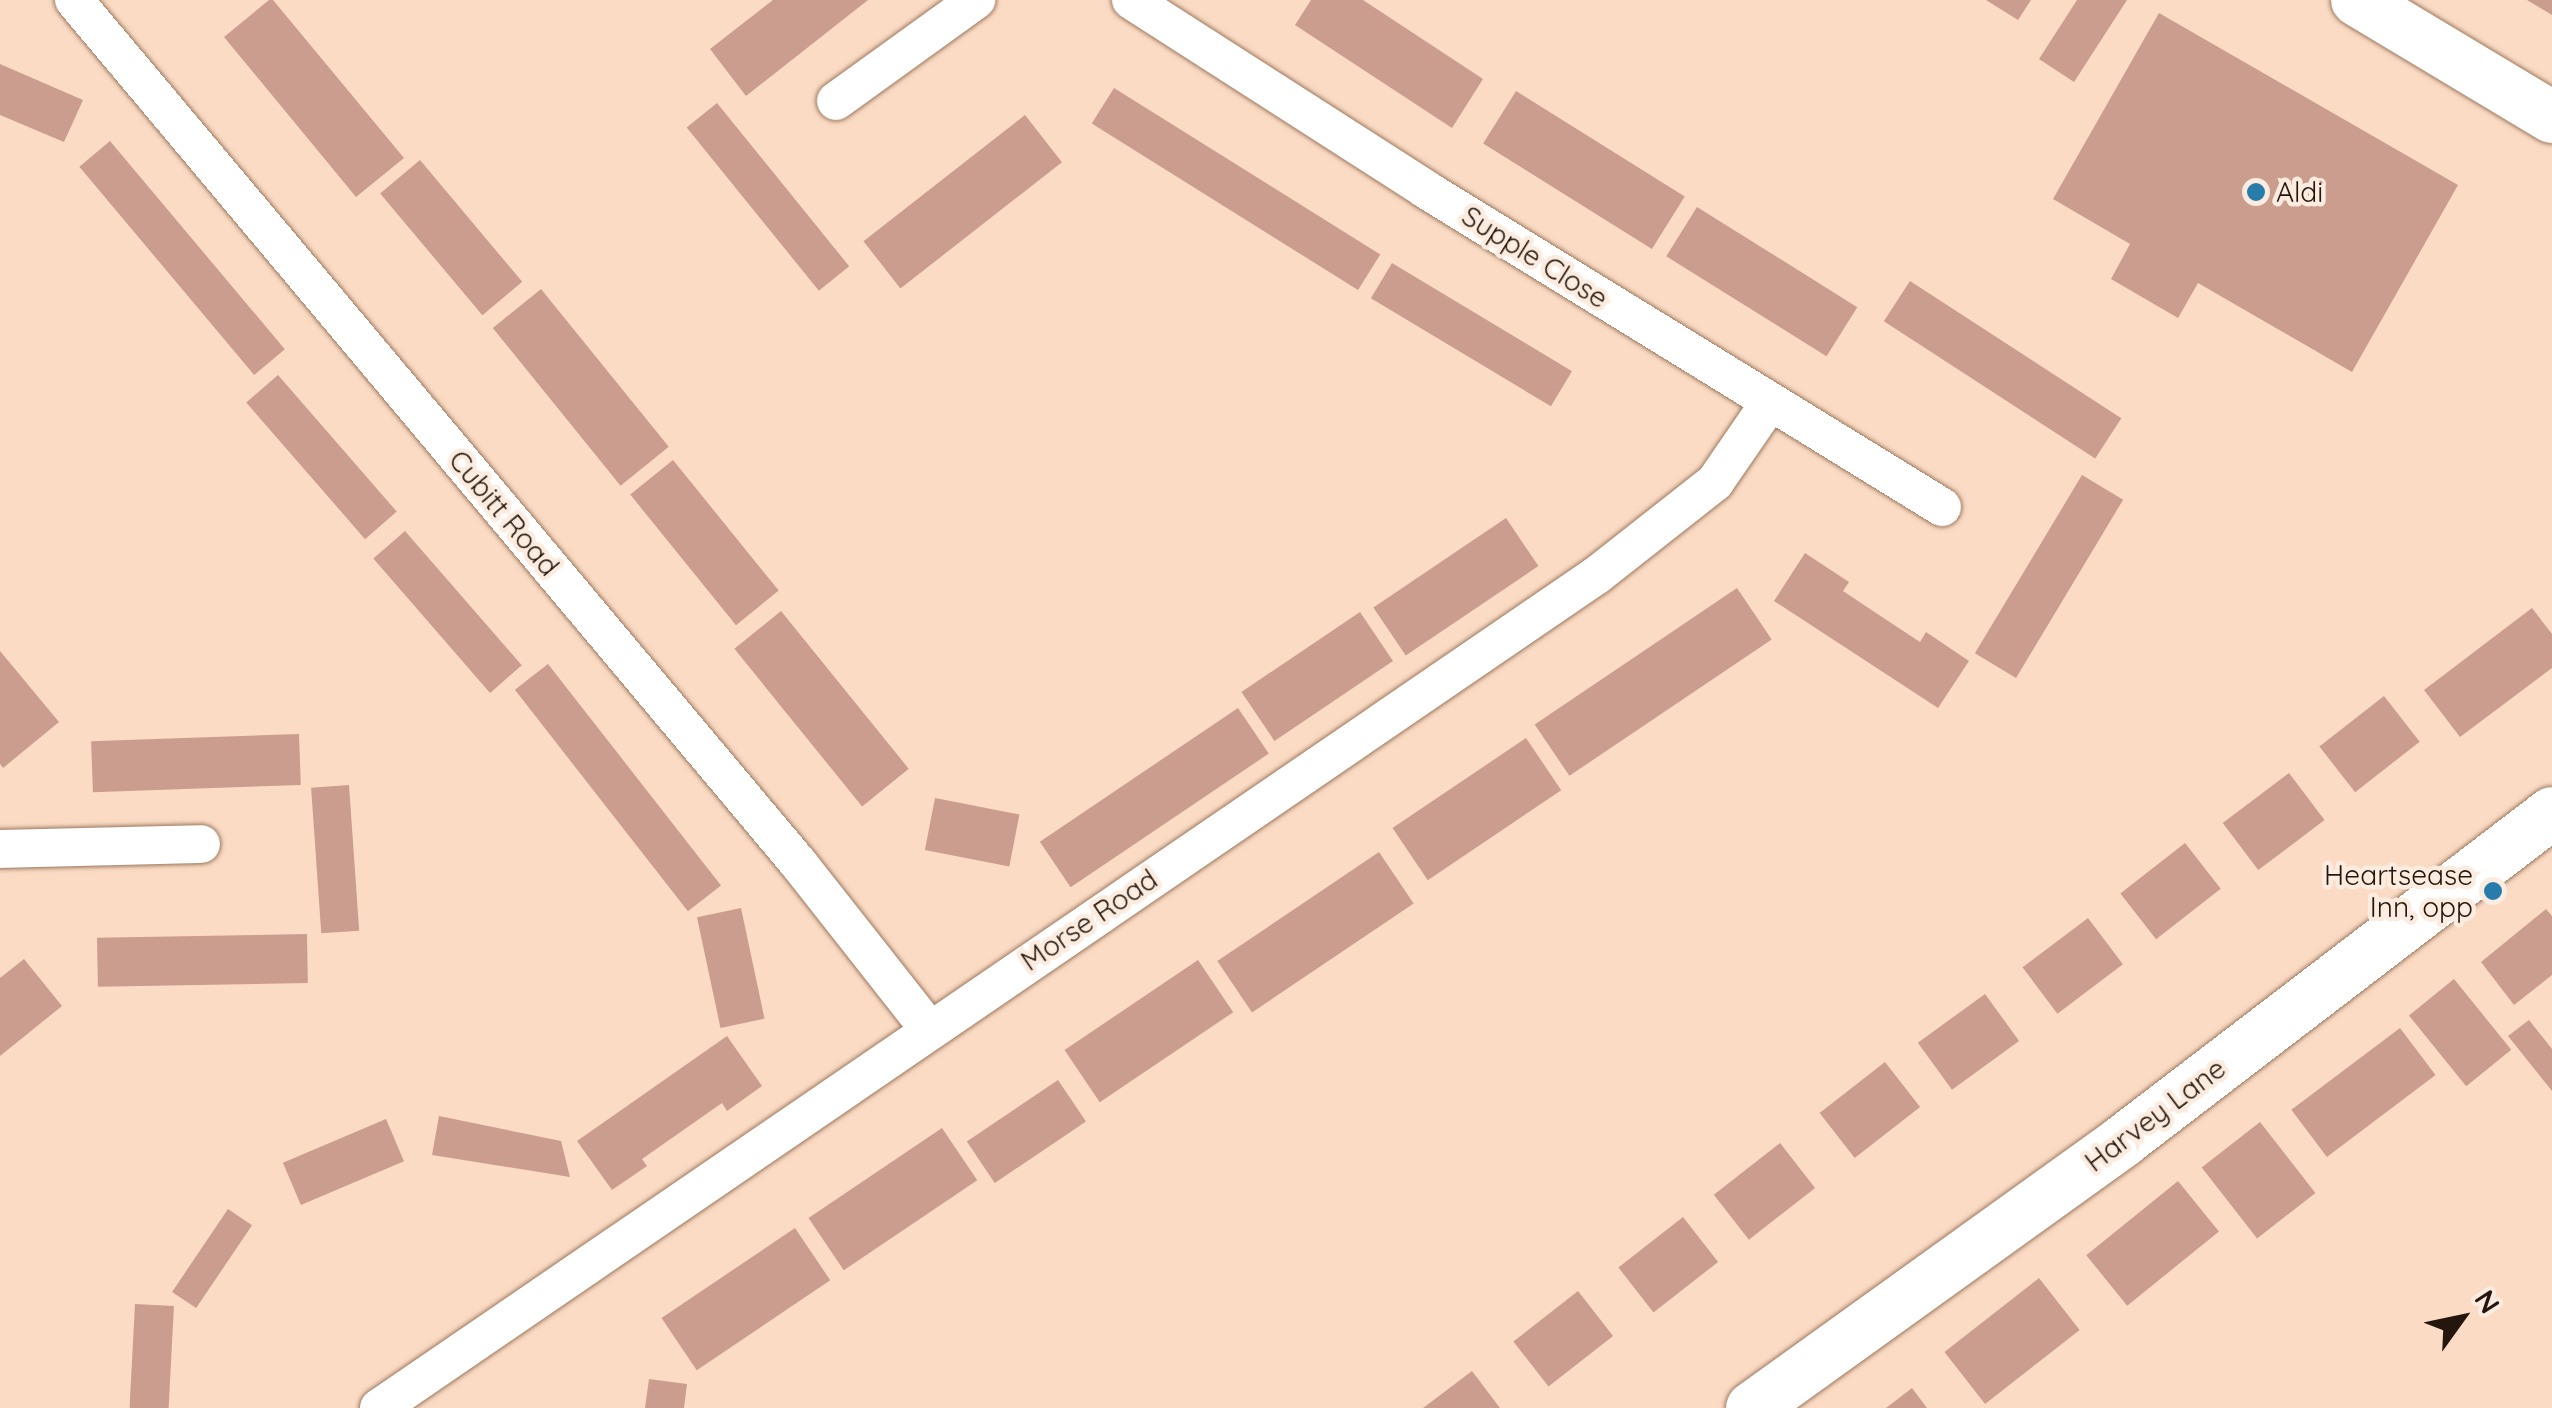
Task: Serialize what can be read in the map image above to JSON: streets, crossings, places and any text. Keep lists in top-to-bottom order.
{
  "streets": {
    "street": [
      "Supple Close",
      "Cubitt Road",
      "Morse Road",
      "Harvey Lane"
    ]
  },
  "crossings": [
    ["Supple Close", "Morse Road"],
    ["Cubitt Road", "Morse Road"]
  ],
  "places": ["Aldi", "Heartsease Inn, opp"],
  "north": "top right"
}
